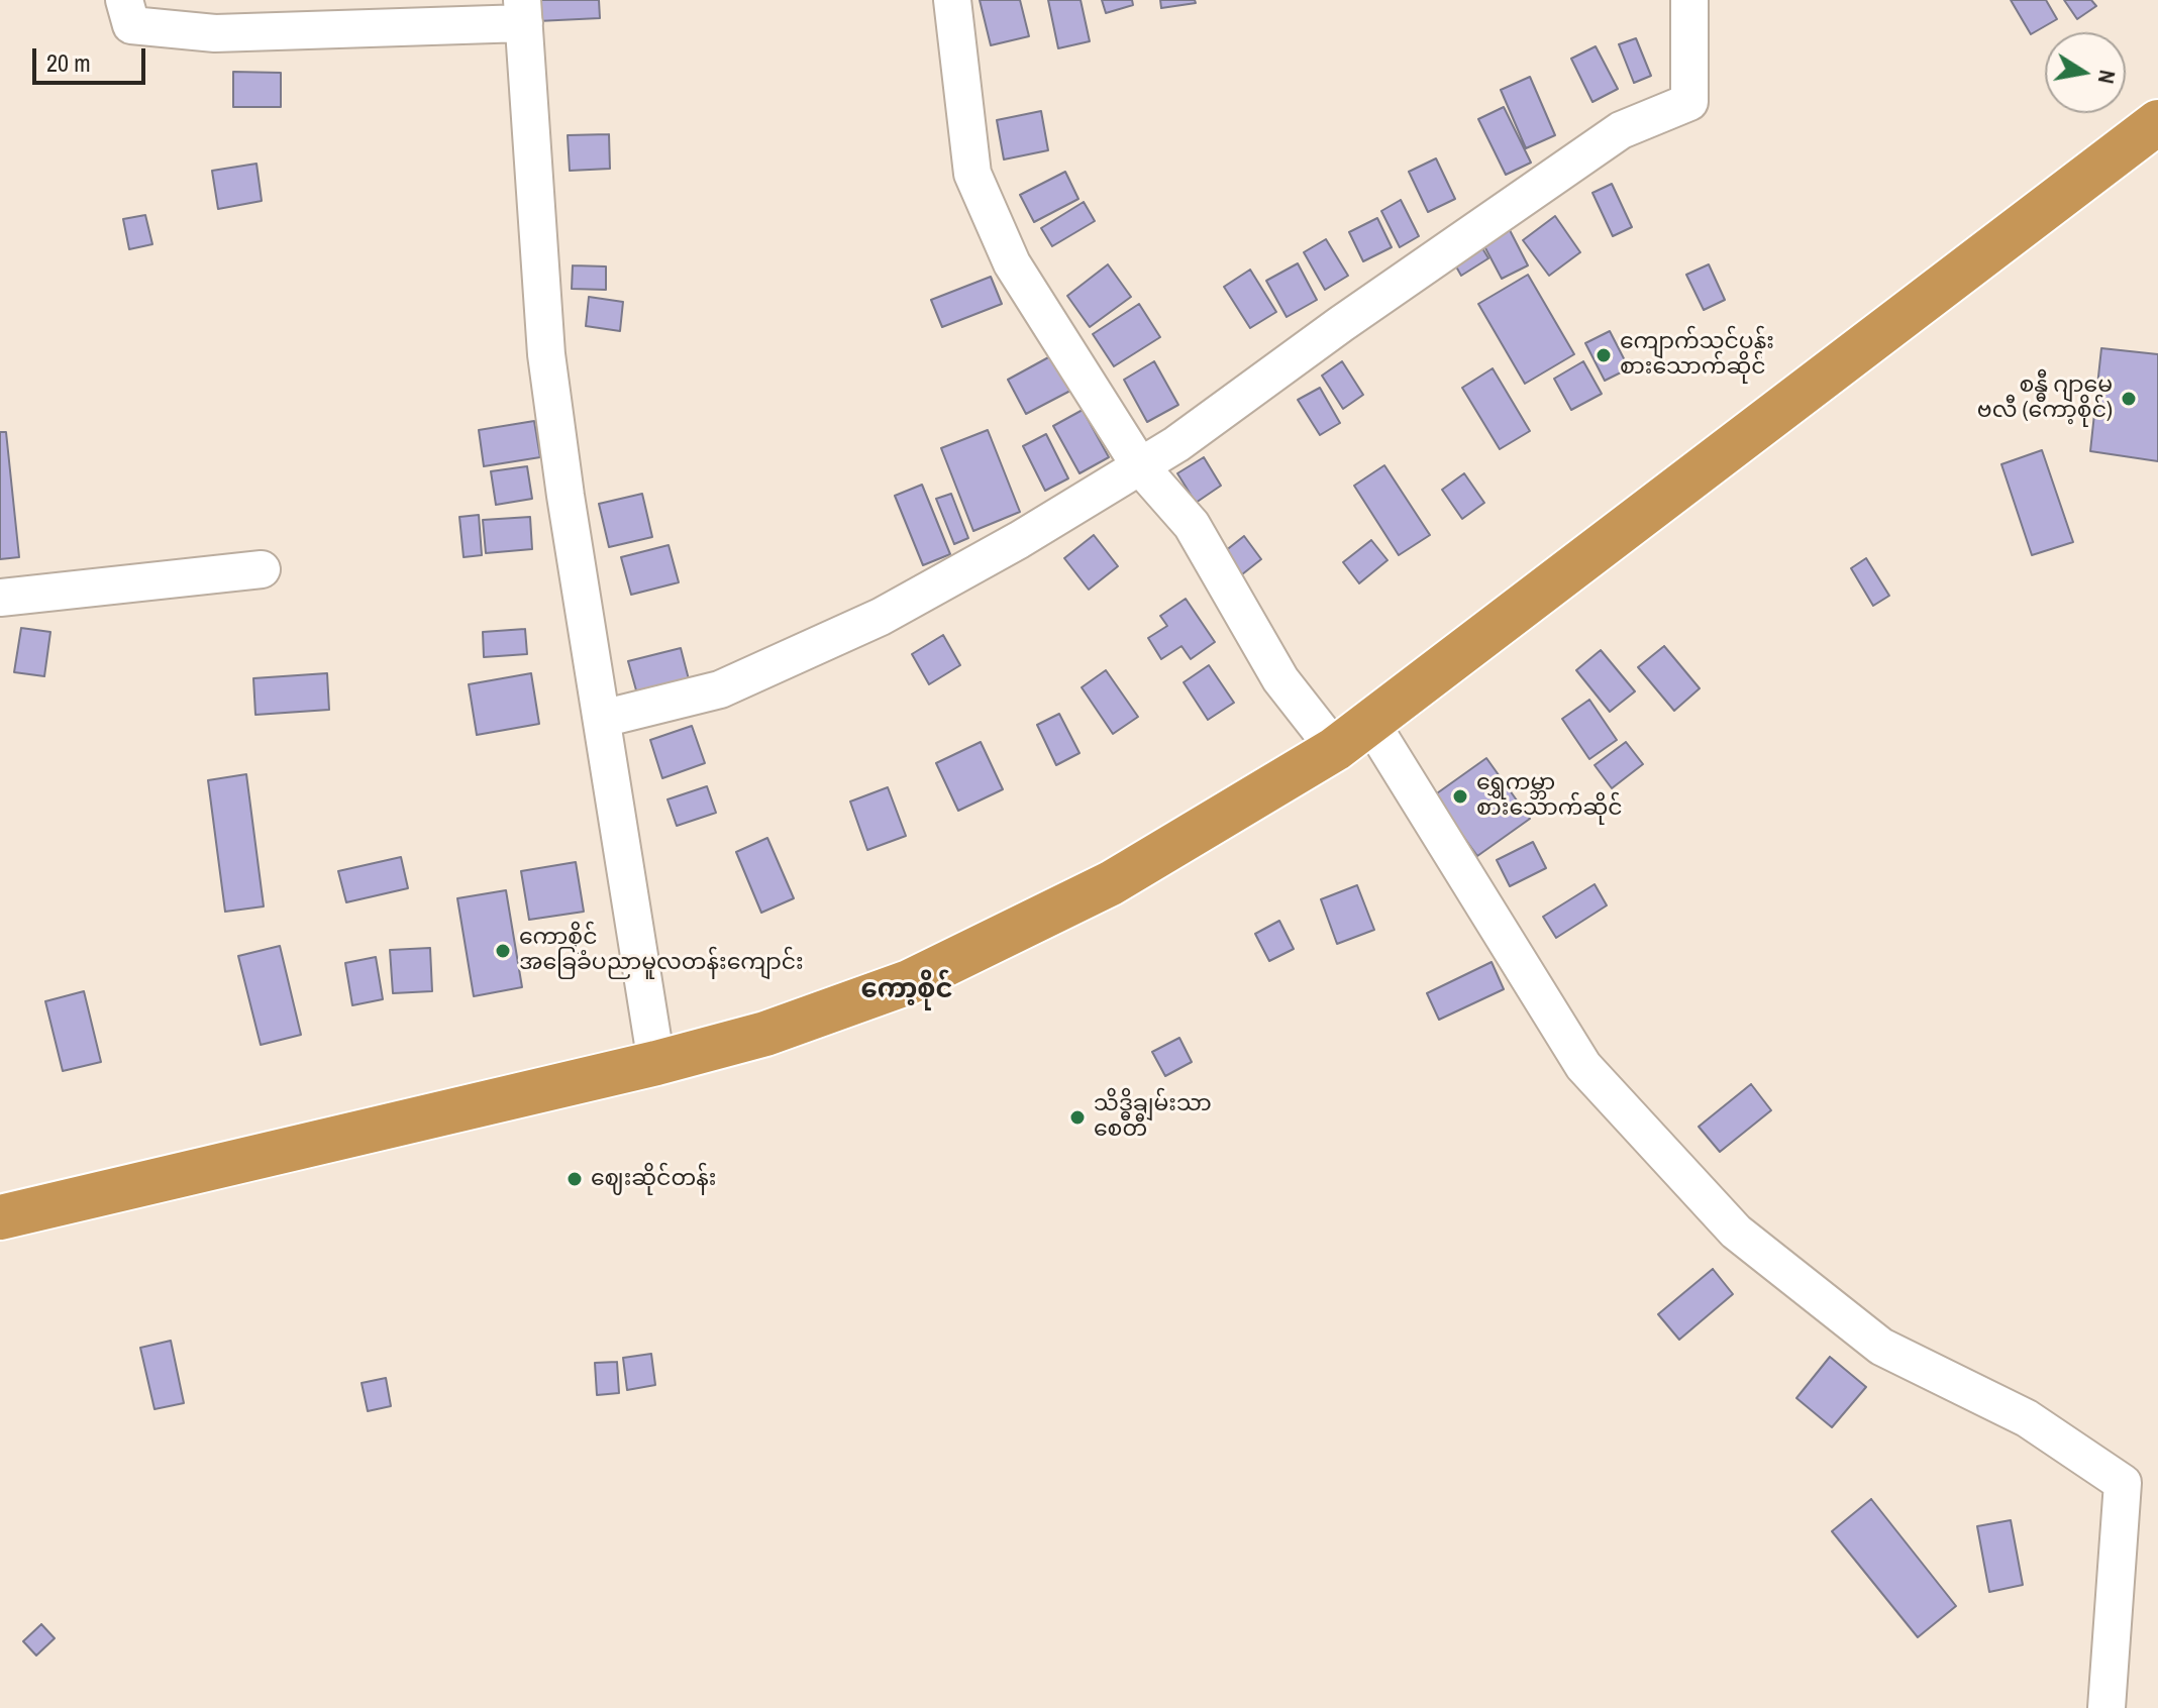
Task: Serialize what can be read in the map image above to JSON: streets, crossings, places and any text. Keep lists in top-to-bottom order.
{
  "districts": ["ကော့စိုင်"],
  "places": [
    "ကျောက်သင်ပုန်း စားသောက်ဆိုင်",
    "စန္ဓီ ဂျာမေ ဗလီ (ကော့စိုင်)",
    "ရွှေကမ္ဘာ စားသောက်ဆိုင်",
    "ကော့စိုင် အခြေခံပညာမူလတန်းကျောင်း",
    "သိဒ္ဓိချမ်းသာ စေတီ",
    "ဈေးဆိုင်တန်း"
  ],
  "scale_bar": "20 m",
  "north": "right"
}
